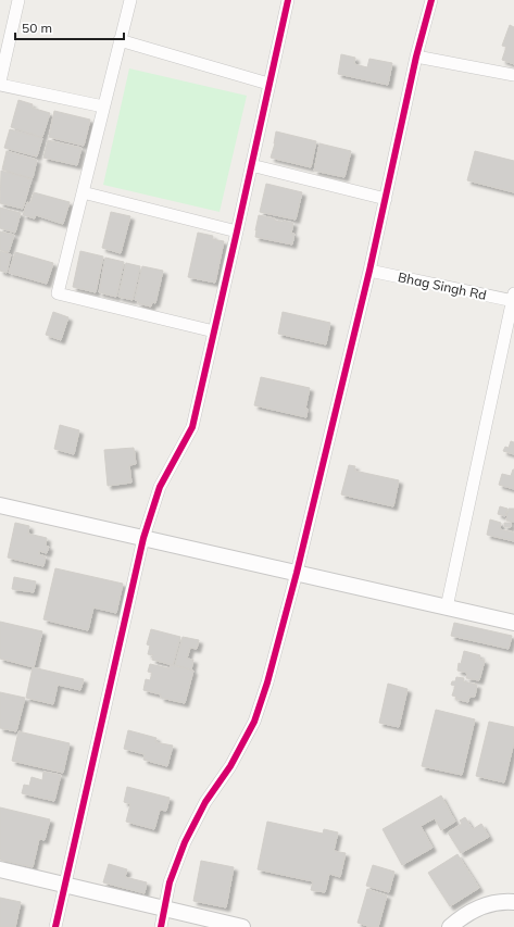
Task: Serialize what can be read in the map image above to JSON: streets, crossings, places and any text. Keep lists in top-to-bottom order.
{
  "streets": {
    "street": ["Bhag Singh Rd"]
  },
  "scale_bar": "50 m"
}
